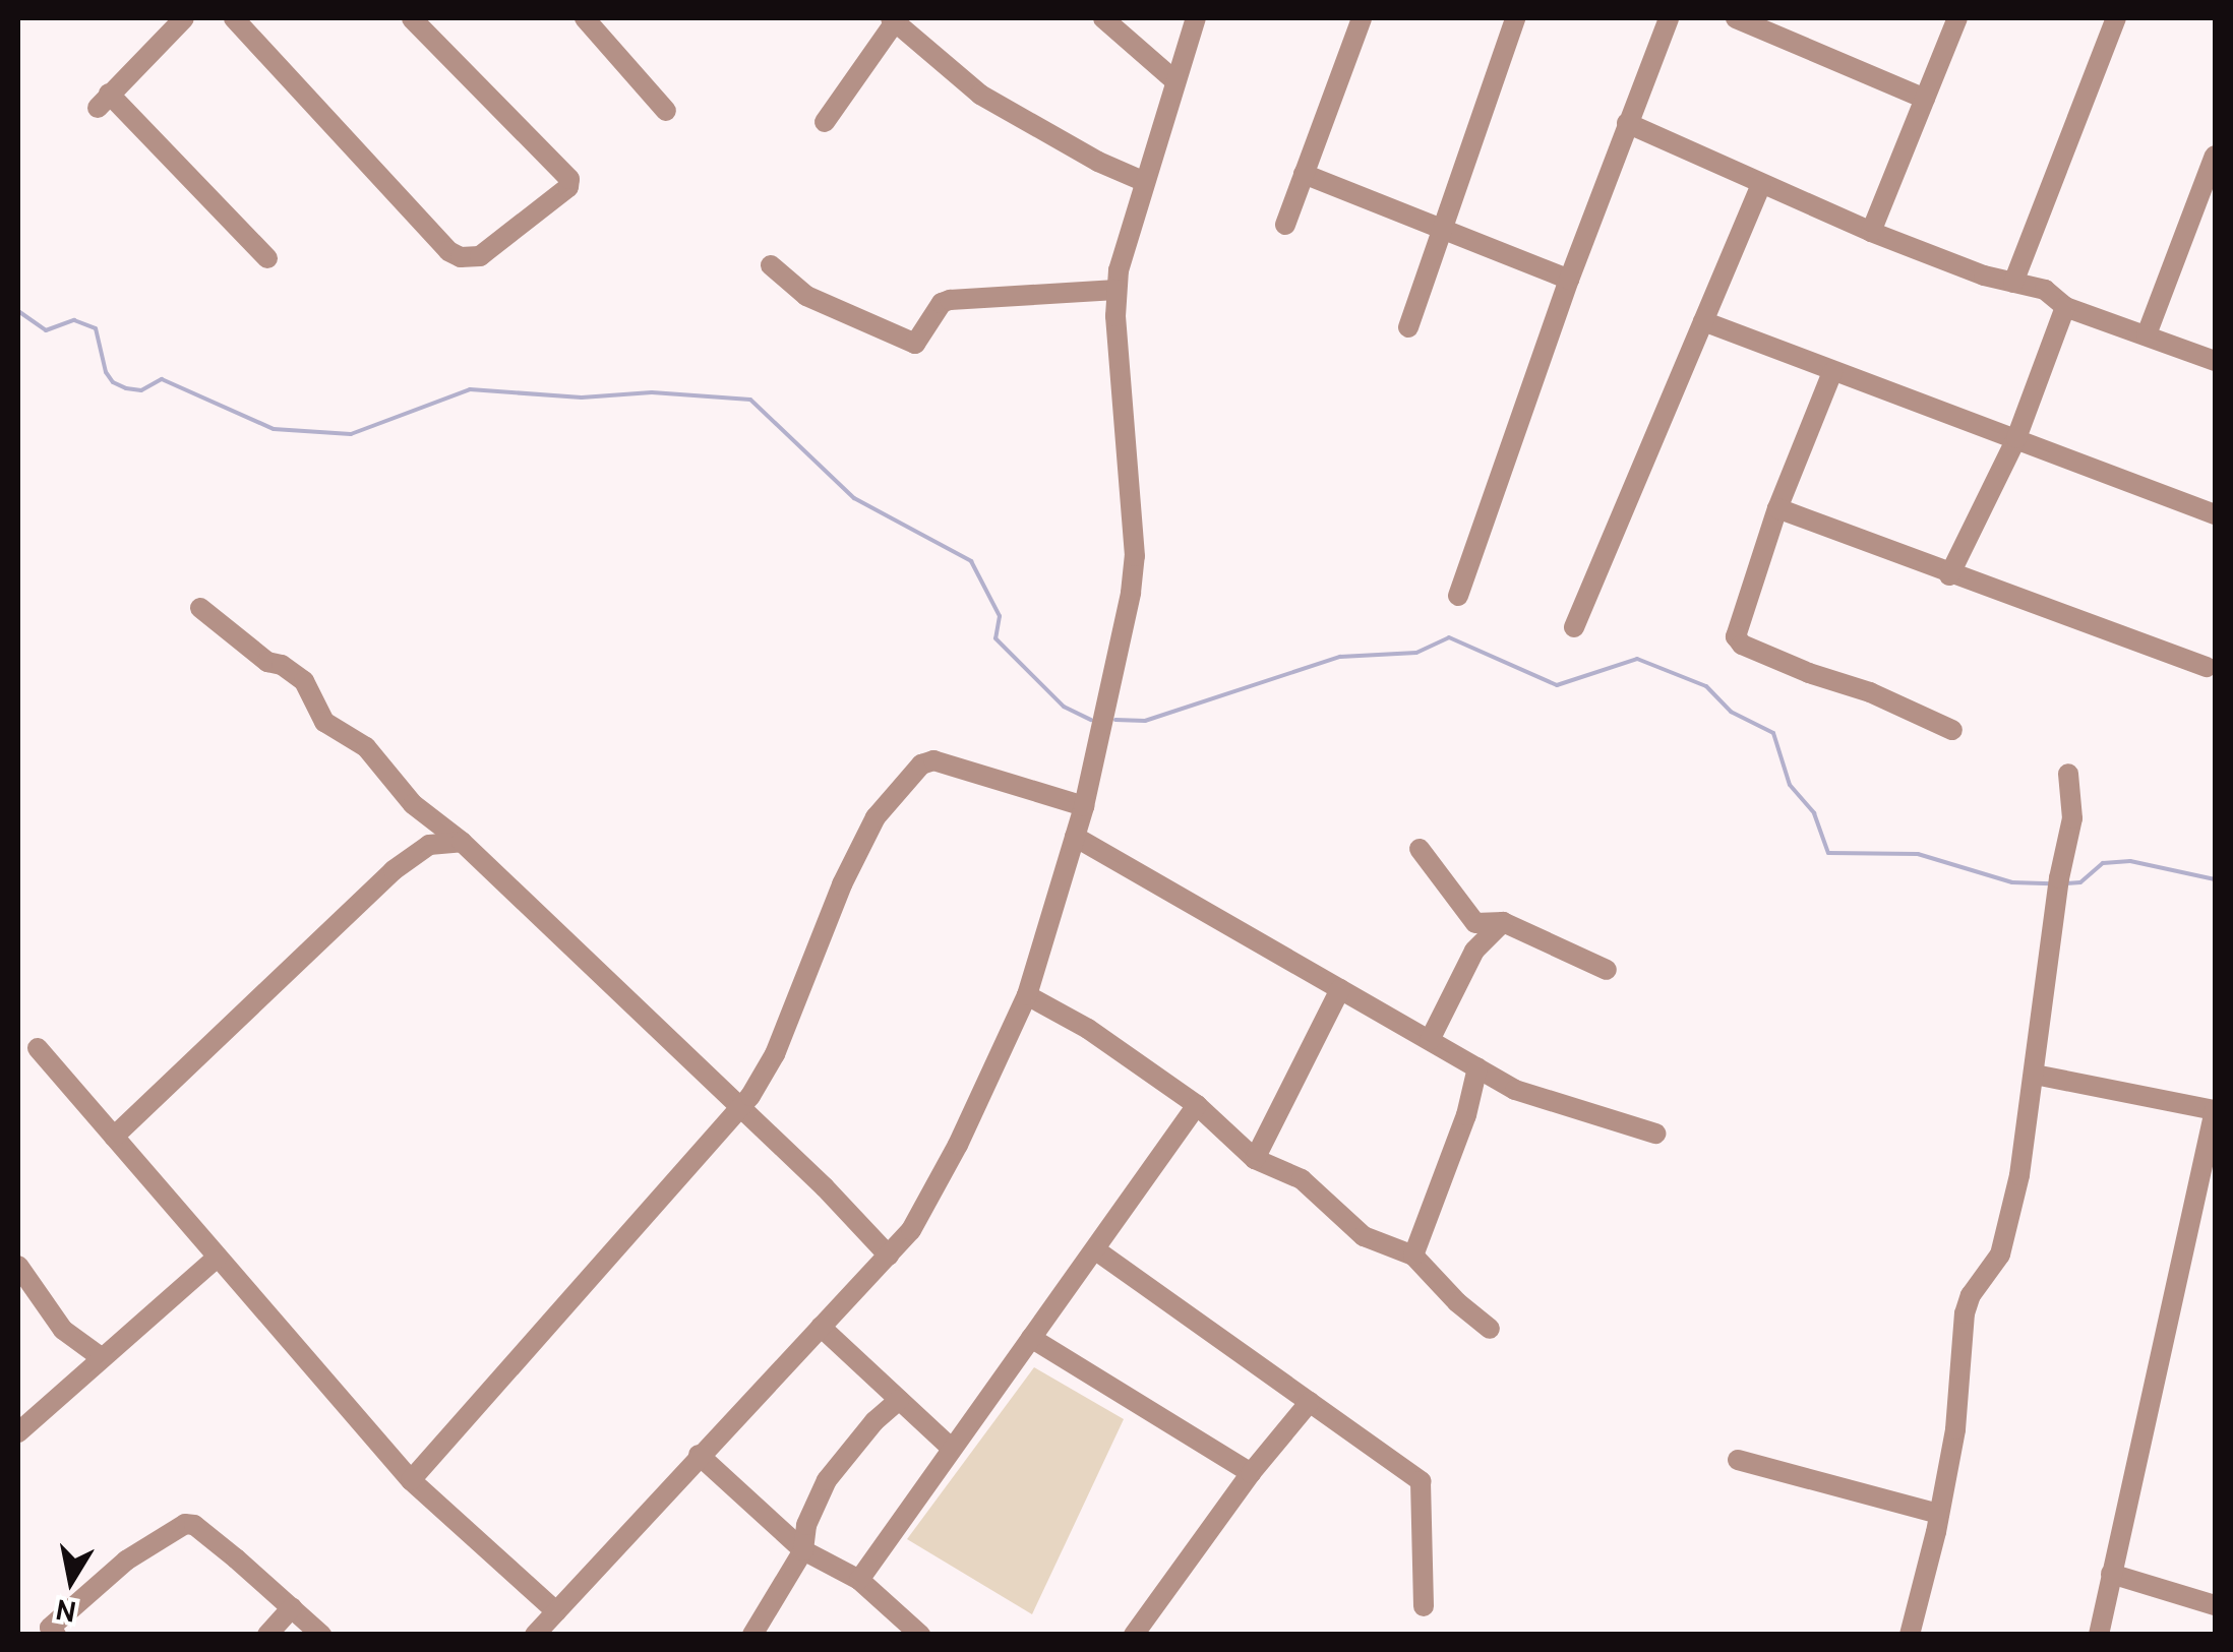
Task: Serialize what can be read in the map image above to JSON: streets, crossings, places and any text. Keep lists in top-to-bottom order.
{
  "north": "bottom"
}
